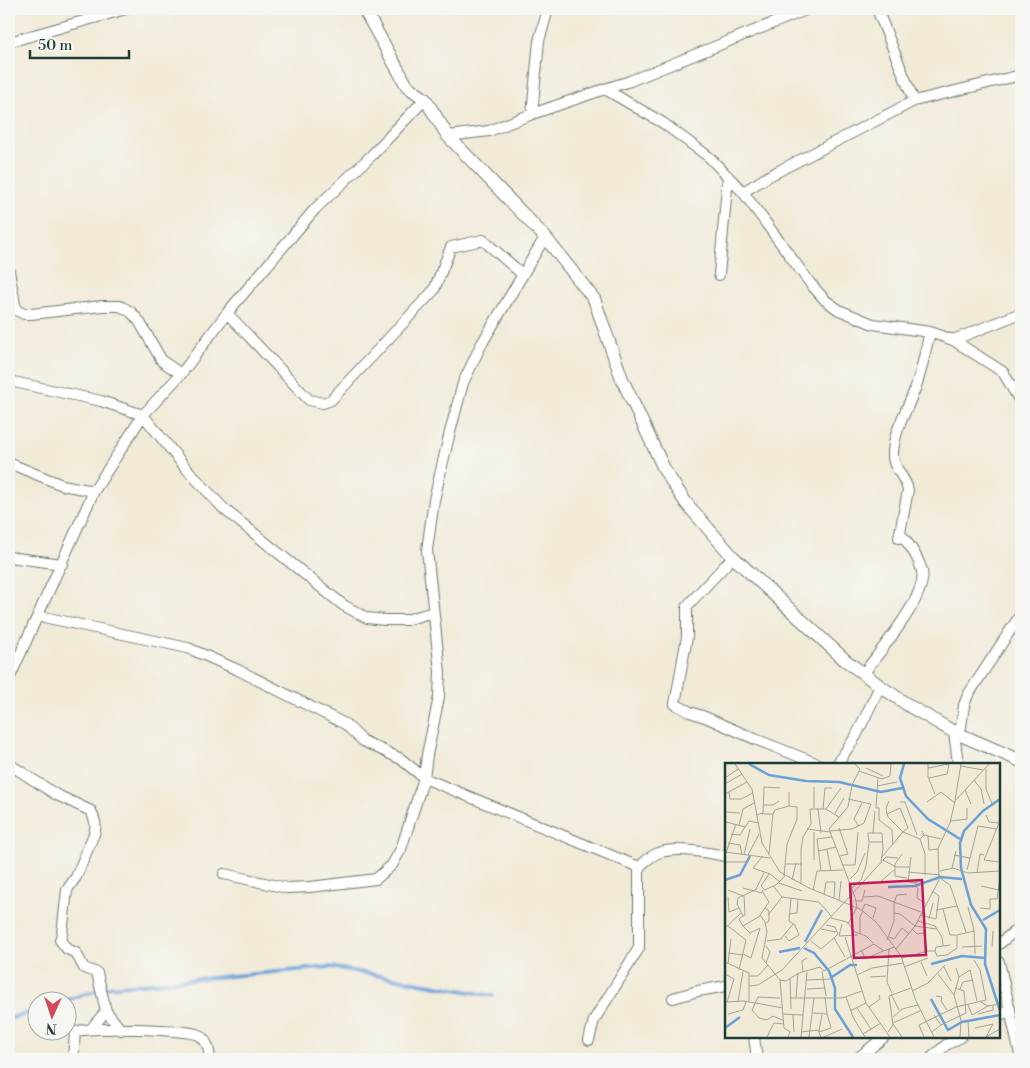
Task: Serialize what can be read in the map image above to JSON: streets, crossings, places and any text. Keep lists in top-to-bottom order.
{
  "scale_bar": "50 m",
  "north": "bottom"
}
